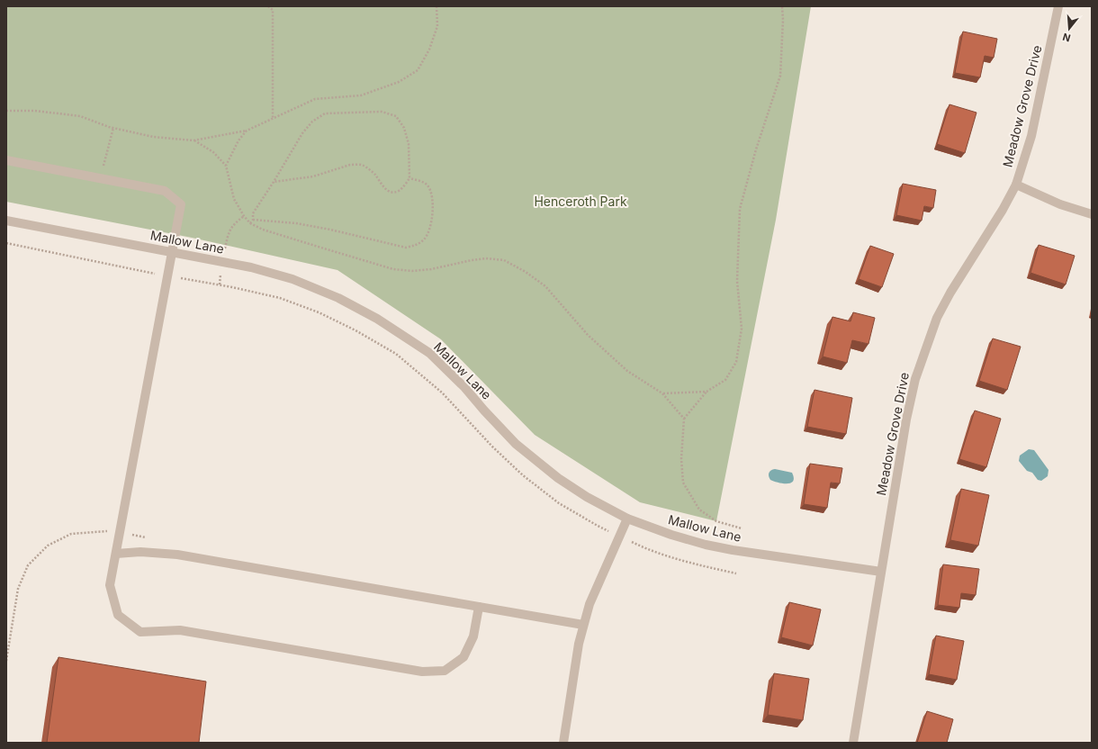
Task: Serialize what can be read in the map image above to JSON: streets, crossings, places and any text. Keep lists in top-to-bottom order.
{
  "streets": {
    "street": ["Meadow Grove Drive", "Mallow Lane"]
  },
  "crossings": [
    ["Meadow Grove Drive", "Mallow Lane"]
  ],
  "parks": ["Henceroth Park"],
  "north": "bottom"
}
